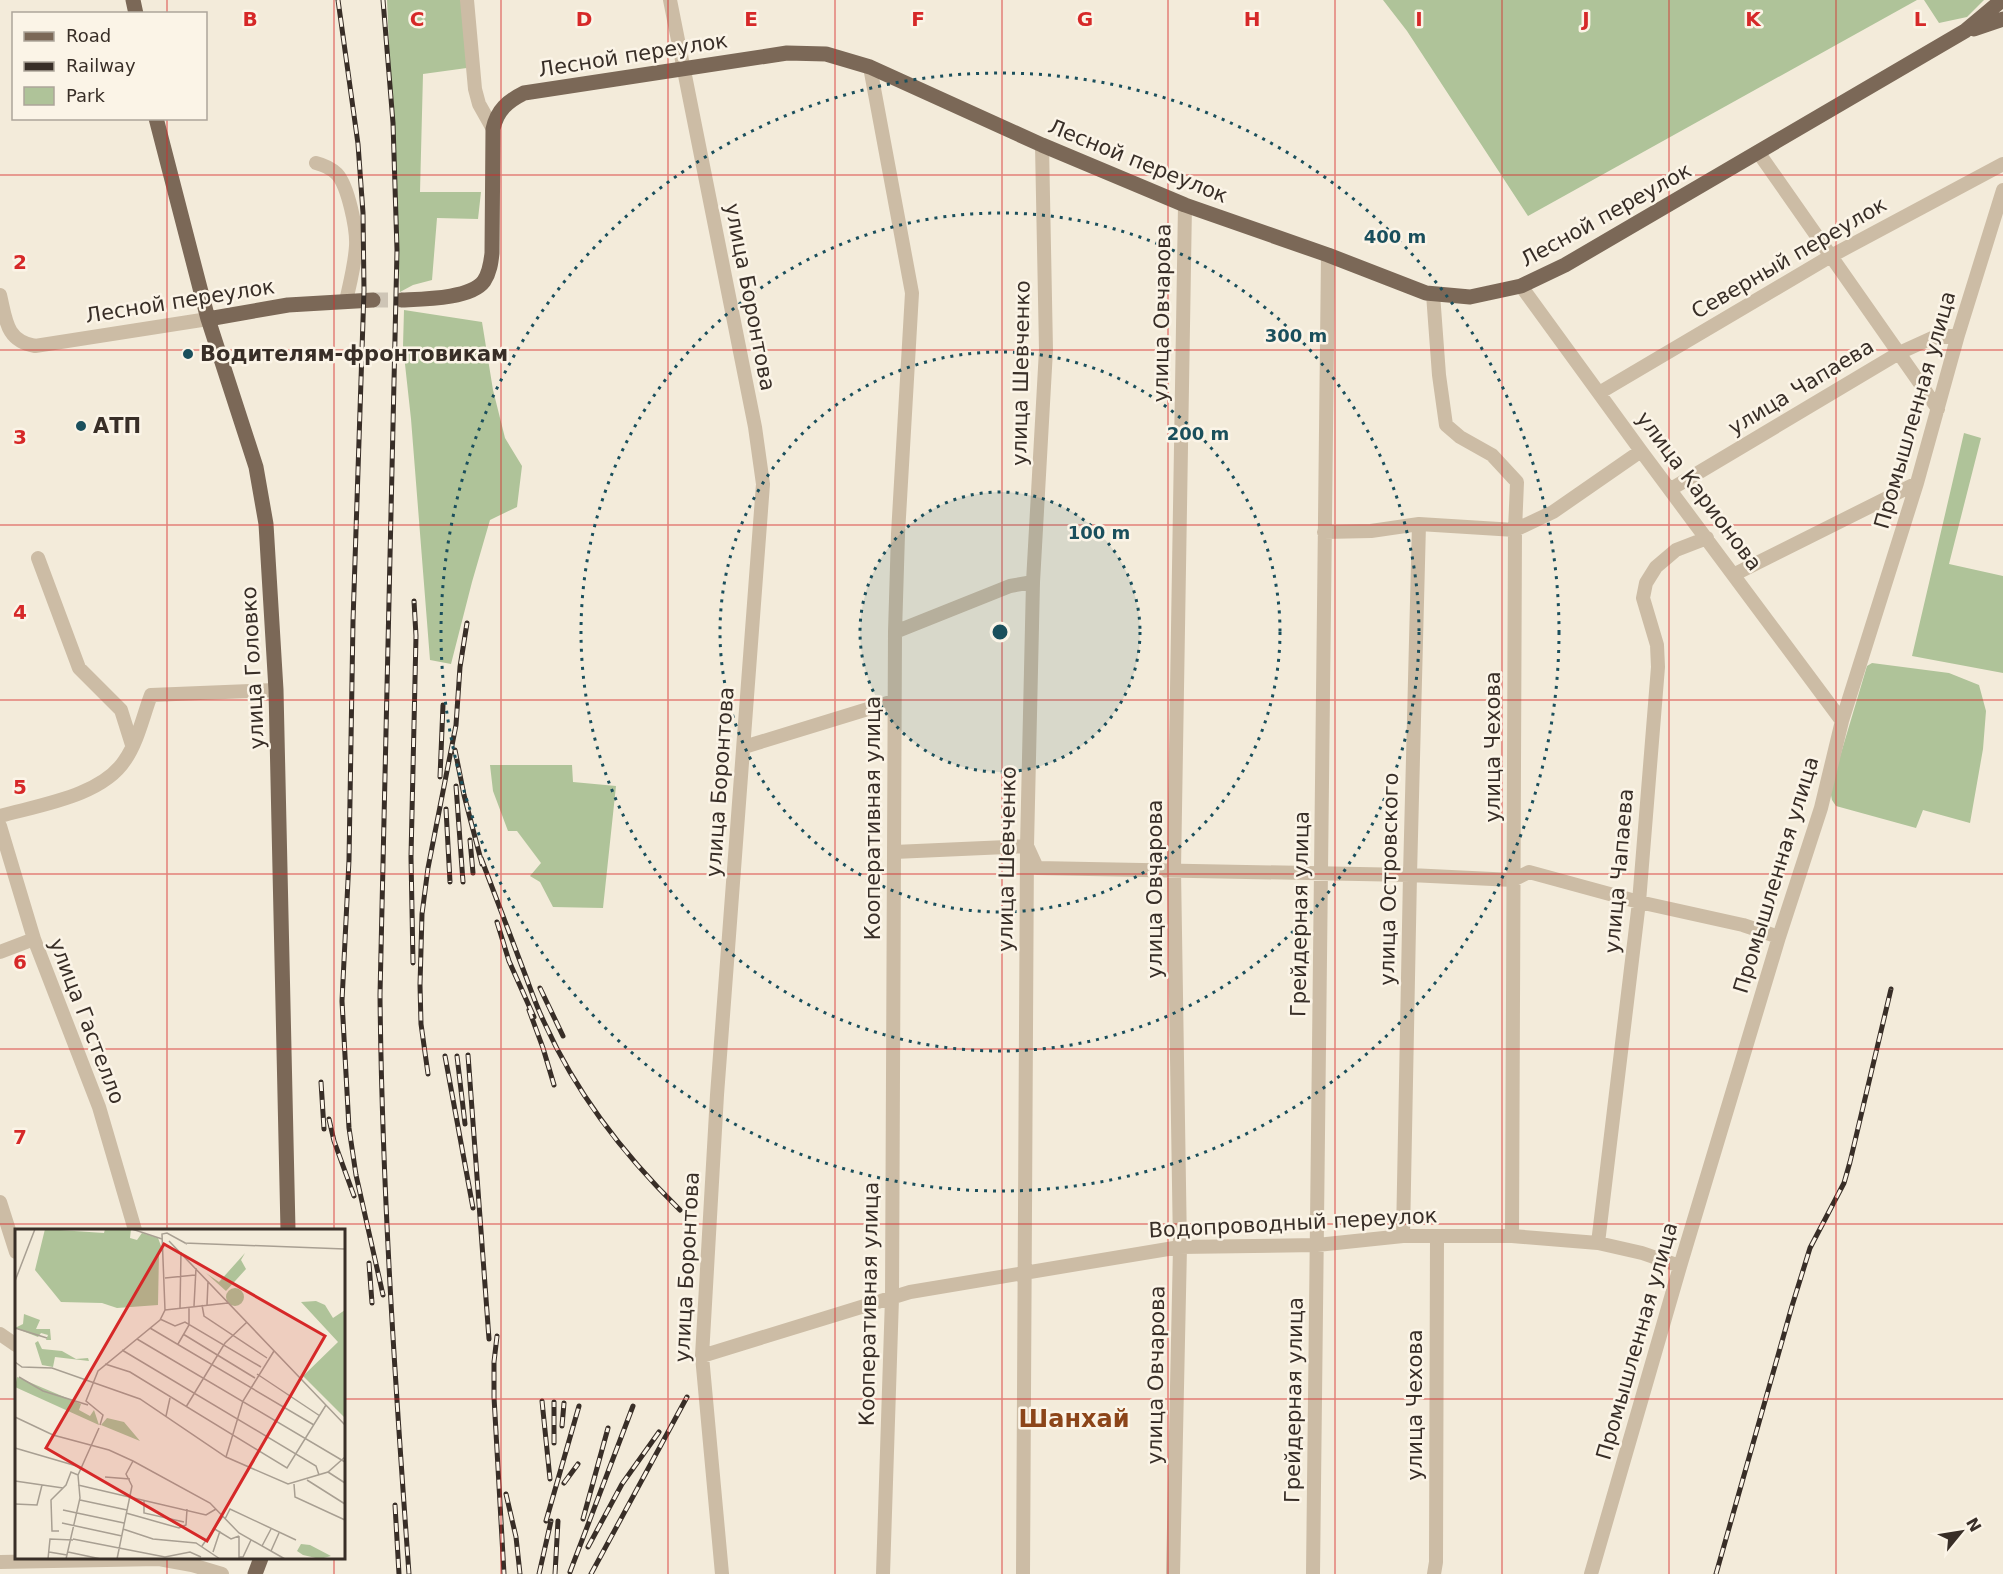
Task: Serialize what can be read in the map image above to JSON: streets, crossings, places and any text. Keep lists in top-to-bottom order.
{
  "streets": {
    "main road": ["Лесной переулок", "улица Головко"],
    "street": [
      "Северный переулок",
      "улица Боронтова",
      "улица Овчарова",
      "улица Шевченко",
      "улица Чапаева",
      "Промышленная улица",
      "улица Карионова",
      "улица Чехова",
      "Кооперативная улица",
      "улица Островского",
      "Грейдерная улица",
      "улица Гастелло",
      "Водопроводный переулок"
    ]
  },
  "crossings": [
    ["Лесной переулок", "улица Боронтова"],
    ["Лесной переулок", "улица Овчарова"],
    ["Лесной переулок", "улица Шевченко"],
    ["Лесной переулок", "улица Карионова"],
    ["Лесной переулок", "улица Головко"],
    ["Лесной переулок", "улица Чехова"],
    ["Лесной переулок", "Кооперативная улица"],
    ["Лесной переулок", "Грейдерная улица"],
    ["Северный переулок", "улица Карионова"],
    ["улица Боронтова", "Водопроводный переулок"],
    ["улица Овчарова", "Водопроводный переулок"],
    ["улица Шевченко", "Водопроводный переулок"],
    ["улица Чапаева", "Промышленная улица"],
    ["улица Чапаева", "улица Карионова"],
    ["улица Чапаева", "Водопроводный переулок"],
    ["Промышленная улица", "улица Карионова"],
    ["Промышленная улица", "Водопроводный переулок"],
    ["улица Чехова", "Водопроводный переулок"],
    ["Кооперативная улица", "Водопроводный переулок"],
    ["улица Островского", "Водопроводный переулок"],
    ["Грейдерная улица", "Водопроводный переулок"]
  ],
  "districts": ["Шанхай"],
  "places": ["Водителям-фронтовикам", "АТП"],
  "legend": ["Road", "Railway", "Park"],
  "north": "top right",
  "grid": {
    "columns": [
      "B",
      "C",
      "D",
      "E",
      "F",
      "G",
      "H",
      "I",
      "J",
      "K",
      "L"
    ],
    "rows": [
      "2",
      "3",
      "4",
      "5",
      "6",
      "7"
    ]
  },
  "rings": [
    "400 m",
    "300 m",
    "200 m",
    "100 m"
  ]
}
